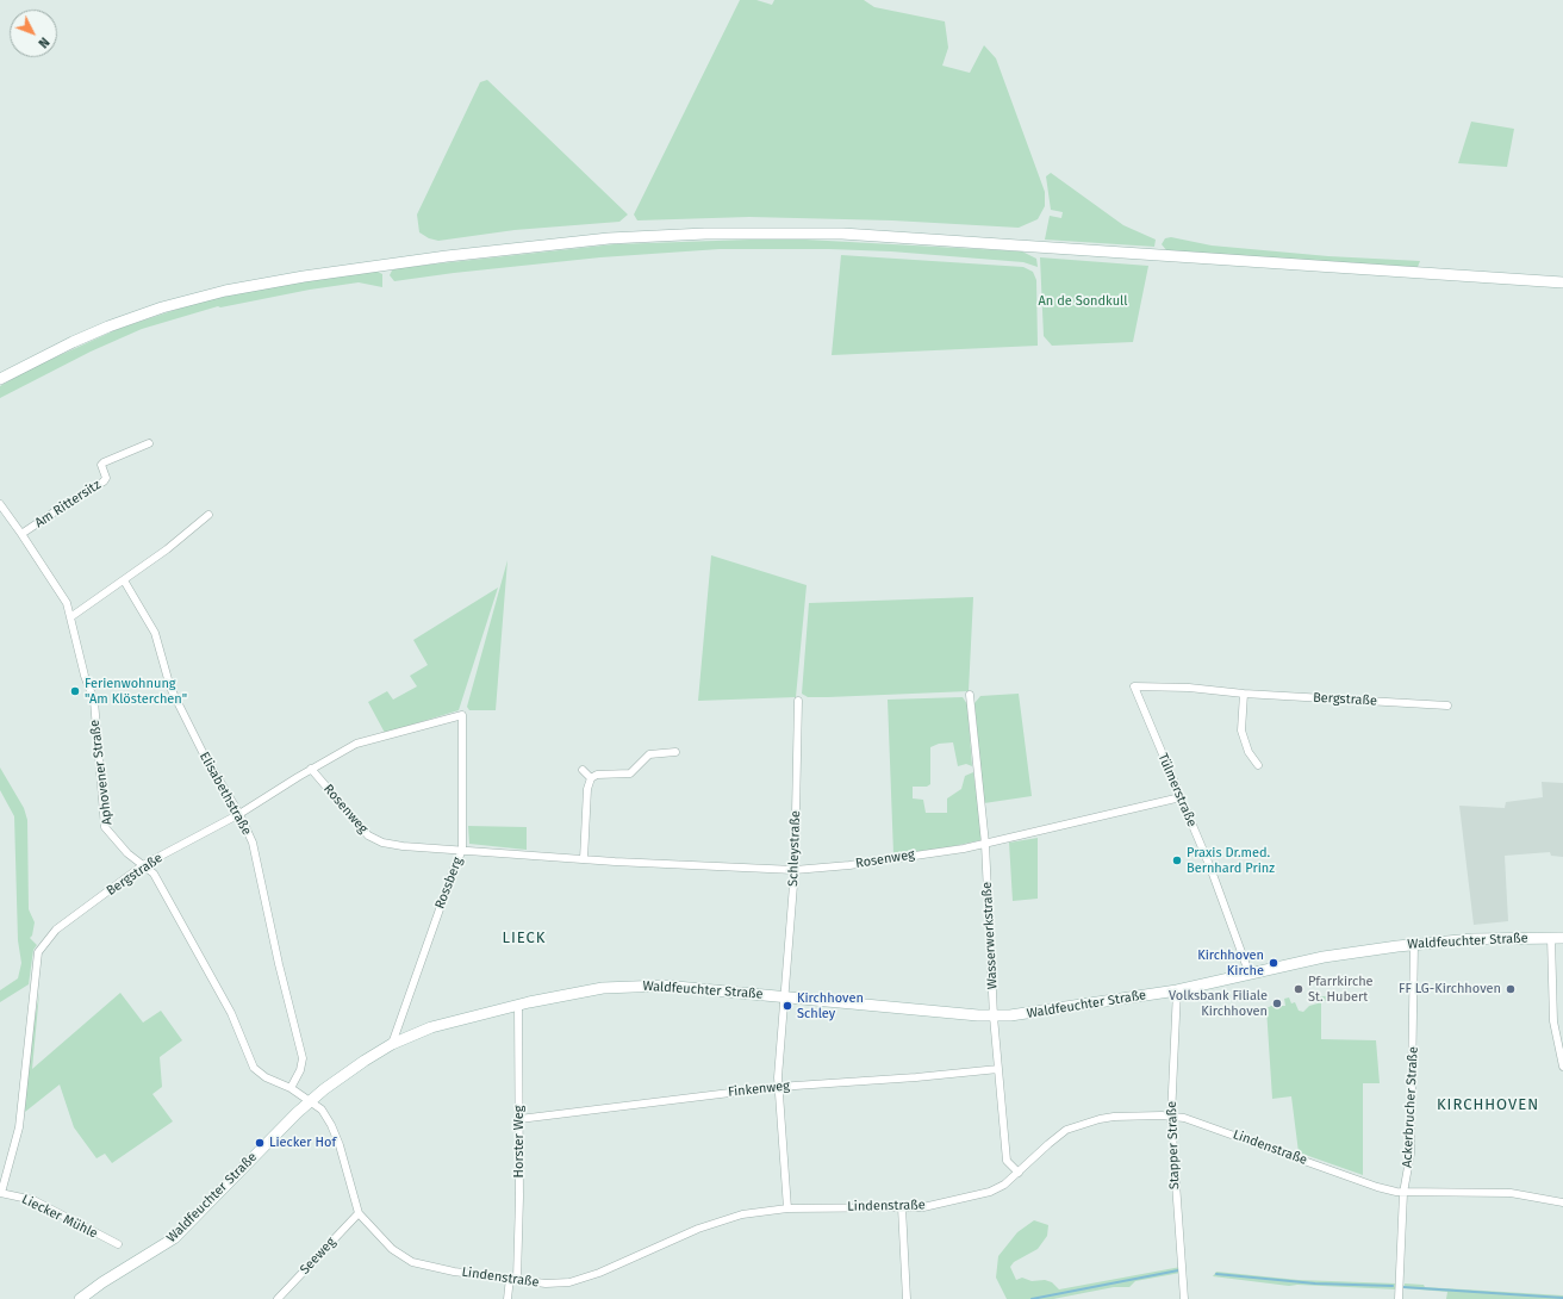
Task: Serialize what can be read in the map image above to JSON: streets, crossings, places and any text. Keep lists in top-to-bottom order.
{
  "streets": {
    "street": [
      "Am Rittersitz",
      "Bergstraße",
      "Aphovener Straße",
      "Tülmerstraße",
      "Elisabethstraße",
      "Rosenweg",
      "Schleystraße",
      "Rossberg",
      "Wasserwerkstraße",
      "Waldfeuchter Straße",
      "Finkenweg",
      "Ackerbrucher Straße",
      "Horster Weg",
      "Stapper Straße",
      "Lindenstraße",
      "Liecker Mühle",
      "Seeweg"
    ]
  },
  "crossings": [
    ["Am Rittersitz", "Aphovener Straße"],
    ["Bergstraße", "Aphovener Straße"],
    ["Bergstraße", "Tülmerstraße"],
    ["Bergstraße", "Elisabethstraße"],
    ["Bergstraße", "Rosenweg"],
    ["Bergstraße", "Rossberg"],
    ["Bergstraße", "Liecker Mühle"],
    ["Aphovener Straße", "Elisabethstraße"],
    ["Aphovener Straße", "Waldfeuchter Straße"],
    ["Aphovener Straße", "Lindenstraße"],
    ["Tülmerstraße", "Rosenweg"],
    ["Tülmerstraße", "Waldfeuchter Straße"],
    ["Rosenweg", "Schleystraße"],
    ["Rosenweg", "Rossberg"],
    ["Rosenweg", "Wasserwerkstraße"],
    ["Schleystraße", "Waldfeuchter Straße"],
    ["Schleystraße", "Finkenweg"],
    ["Schleystraße", "Lindenstraße"],
    ["Rossberg", "Waldfeuchter Straße"],
    ["Wasserwerkstraße", "Waldfeuchter Straße"],
    ["Wasserwerkstraße", "Finkenweg"],
    ["Wasserwerkstraße", "Lindenstraße"],
    ["Waldfeuchter Straße", "Ackerbrucher Straße"],
    ["Waldfeuchter Straße", "Horster Weg"],
    ["Waldfeuchter Straße", "Stapper Straße"],
    ["Waldfeuchter Straße", "Lindenstraße"],
    ["Finkenweg", "Horster Weg"],
    ["Ackerbrucher Straße", "Lindenstraße"],
    ["Horster Weg", "Lindenstraße"],
    ["Stapper Straße", "Lindenstraße"],
    ["Lindenstraße", "Seeweg"]
  ],
  "districts": ["LIECK", "KIRCHHOVEN"],
  "parks": ["An de Sondkull"],
  "places": [
    "Ferienwohnung \"Am Klösterchen\"",
    "Praxis Dr.med. Bernhard Prinz",
    "Kirchhoven Kirche",
    "Pfarrkirche St. Hubert",
    "FF LG-Kirchhoven",
    "Volksbank Filiale Kirchhoven",
    "Kirchhoven Schley",
    "Liecker Hof"
  ],
  "north": "bottom right"
}
